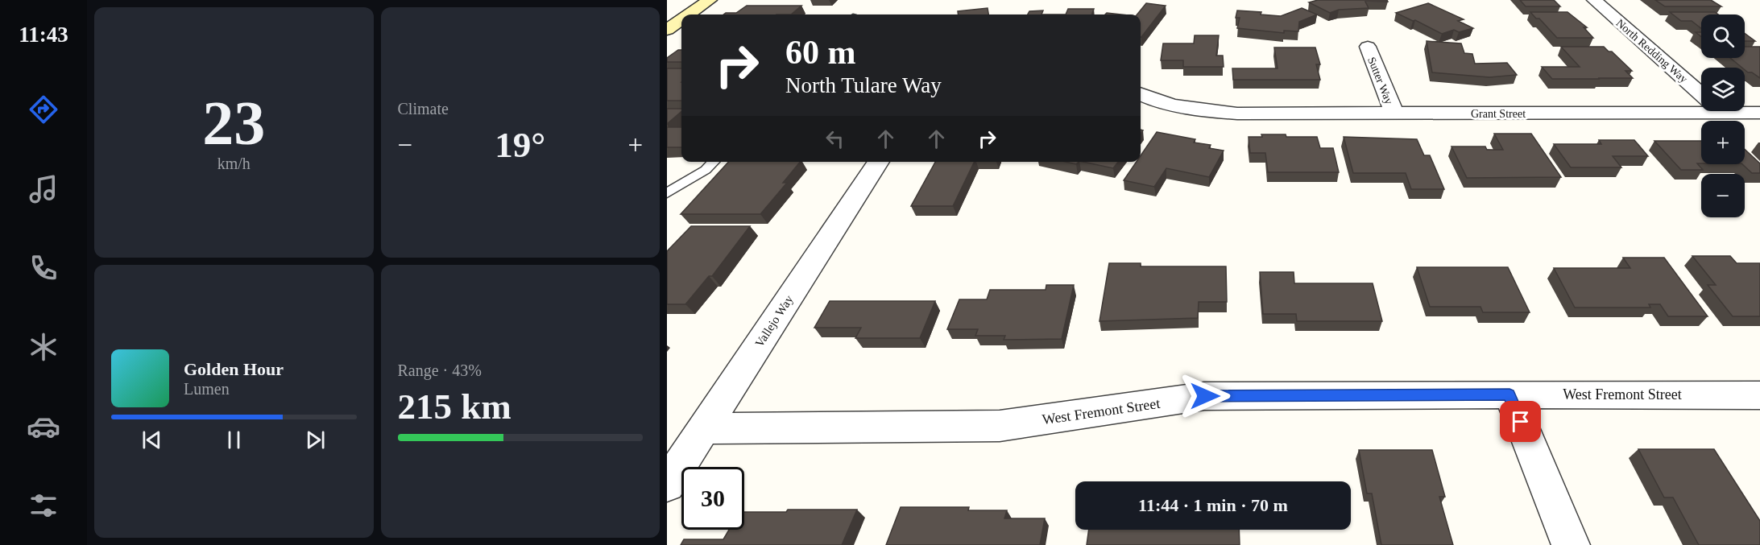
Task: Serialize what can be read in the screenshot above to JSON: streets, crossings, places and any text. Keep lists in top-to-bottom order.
{
  "streets": {
    "street": [
      "North Redding Way",
      "Sutter Way",
      "Grant Street",
      "Vallejo Way",
      "West Fremont Street"
    ]
  },
  "crossings": [
    ["Sutter Way", "Grant Street"],
    ["Vallejo Way", "West Fremont Street"]
  ],
  "page": {
    "tabs": "11:43",
    "tile": [
      ["23", "km/h"],
      "Climate",
      ["Range · 43%", "215 km"]
    ],
    "map_buttons": ["+", "−"],
    "turn": ["60 m", "North Tulare Way"],
    "heat": ["−", "19°", "+"],
    "song": ["Golden Hour", "Lumen"],
    "limit": "30",
    "trip": "11:44 · 1 min · 70 m"
  }
}
